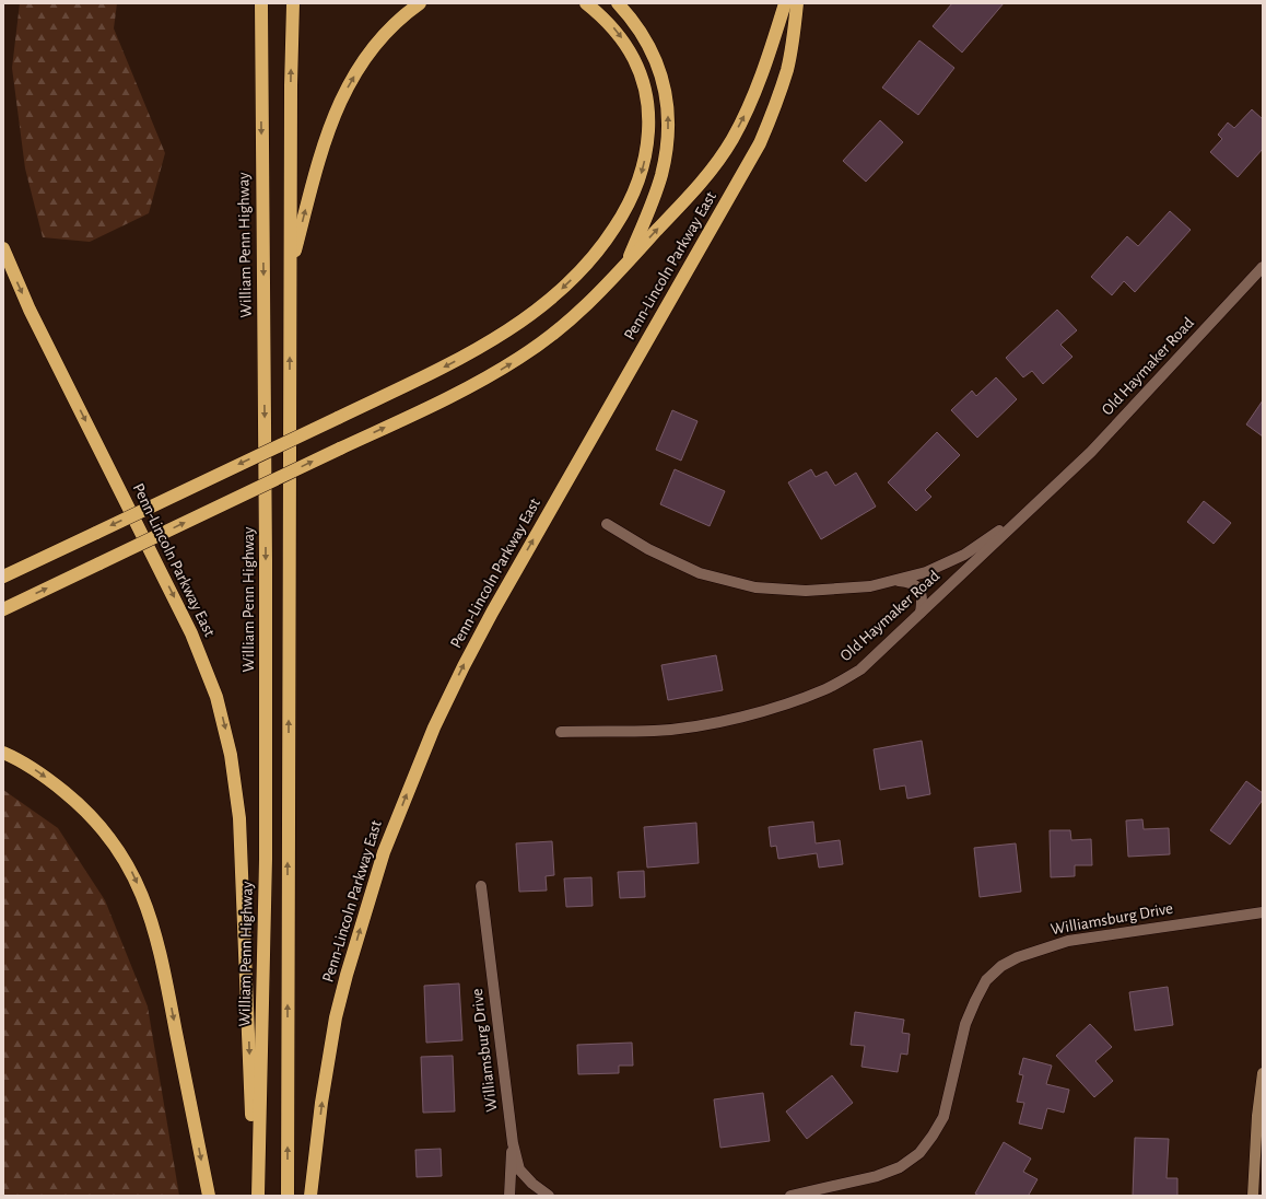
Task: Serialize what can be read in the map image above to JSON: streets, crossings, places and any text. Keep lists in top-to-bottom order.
{
  "streets": {
    "highway": ["William Penn Highway", "Penn-Lincoln Parkway East"],
    "street": ["Old Haymaker Road", "Williamsburg Drive"]
  },
  "crossings": [
    ["William Penn Highway", "Penn-Lincoln Parkway East"]
  ]
}
